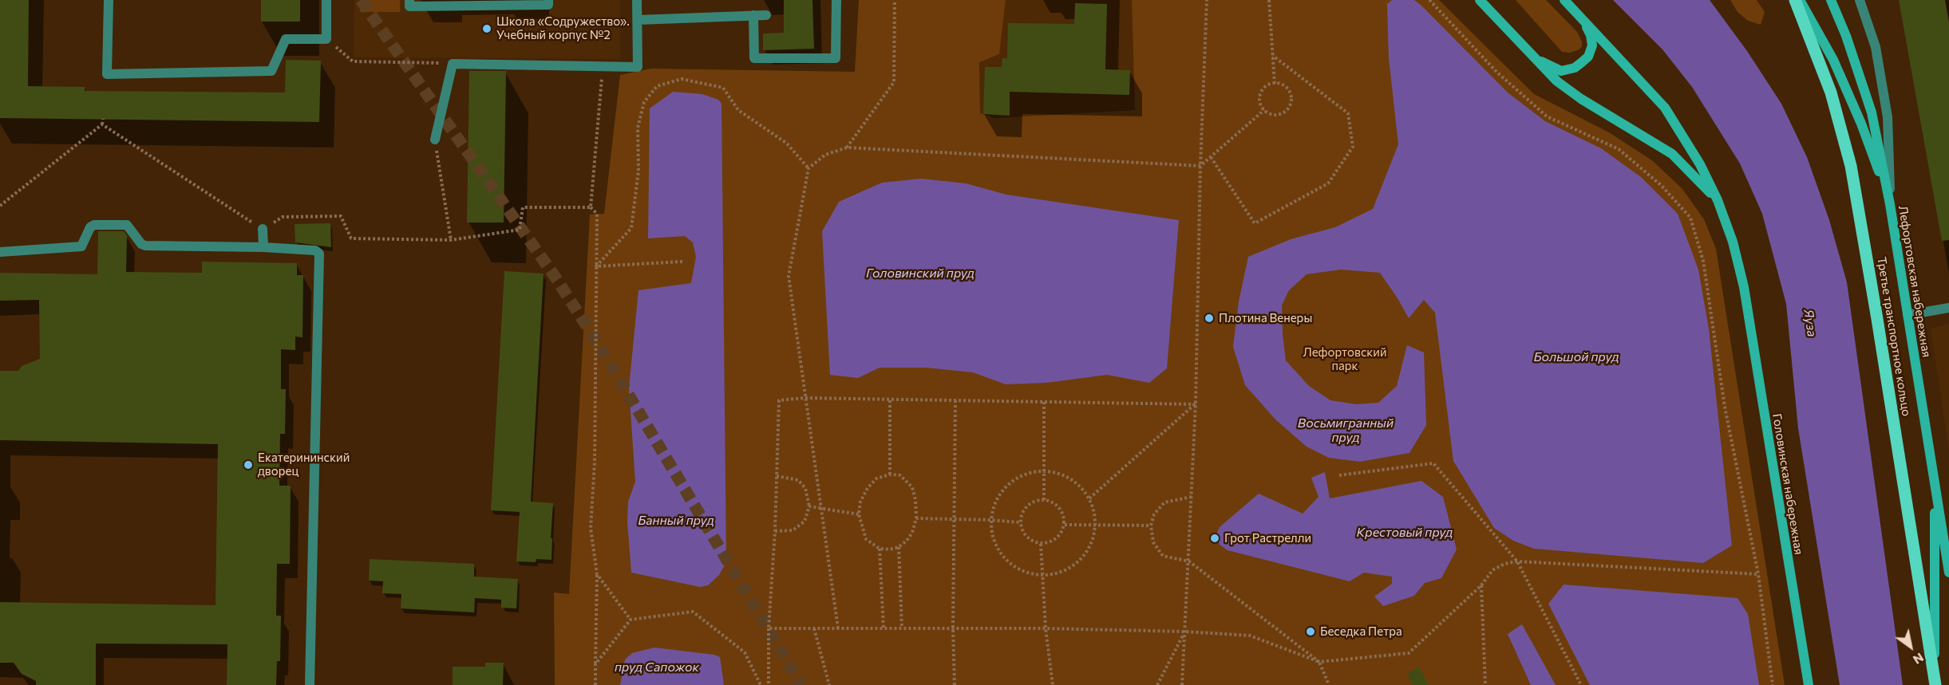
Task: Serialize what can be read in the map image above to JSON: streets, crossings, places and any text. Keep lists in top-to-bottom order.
{
  "streets": {
    "main road": ["Лефортовская набережная", "Третье транспортное кольцо", "Головинская набережная"]
  },
  "water": [
    "Головинский пруд",
    "Яуза",
    "Большой пруд",
    "Восьмигранный пруд",
    "Банный пруд",
    "Крестовый пруд",
    "пруд Сапожок"
  ],
  "parks": ["Лефортовский парк"],
  "places": [
    "Школа «Содружество». Учебный корпус №2",
    "Плотина Венеры",
    "Екатерининский дворец",
    "Грот Растрелли",
    "Беседка Петра"
  ],
  "north": "bottom right"
}
